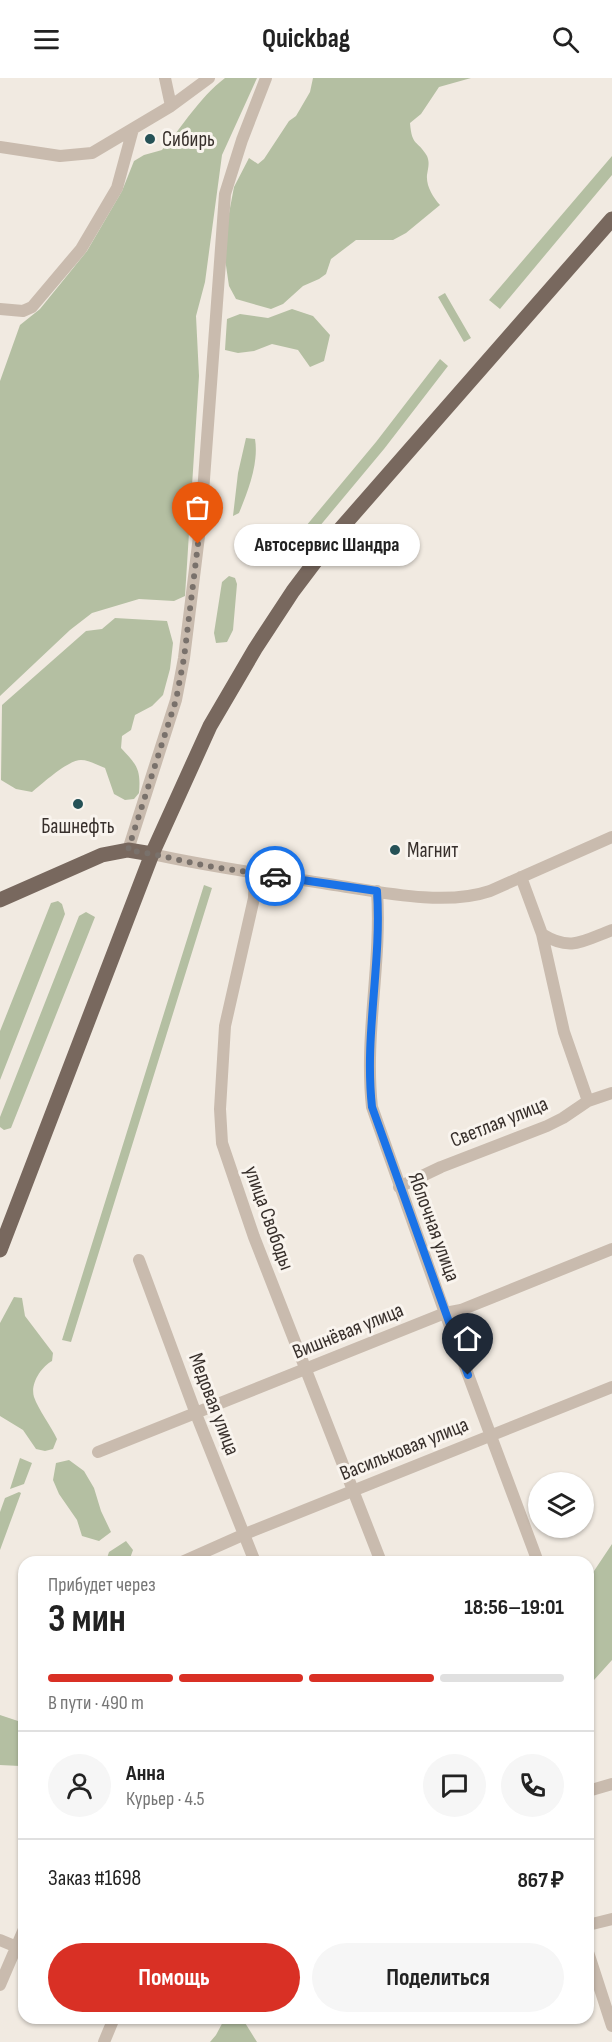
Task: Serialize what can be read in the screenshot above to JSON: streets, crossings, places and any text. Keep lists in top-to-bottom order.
{
  "streets": {
    "street": [
      "Светлая улица",
      "улица Свободы",
      "Яблочная улица",
      "Вишнёвая улица",
      "Медовая улица",
      "Васильковая улица"
    ]
  },
  "crossings": [
    ["Светлая улица", "Яблочная улица"],
    ["улица Свободы", "Вишнёвая улица"],
    ["улица Свободы", "Васильковая улица"],
    ["Яблочная улица", "Вишнёвая улица"],
    ["Яблочная улица", "Васильковая улица"],
    ["Вишнёвая улица", "Медовая улица"],
    ["Медовая улица", "Васильковая улица"]
  ],
  "places": [
    "Сибирь",
    "Автосервис Шандра",
    "Башнефть",
    "Магнит"
  ],
  "page": {
    "header": "Quickbag",
    "bubble": "Автосервис Шандра",
    "heading": ["3 мин", "Прибудет через", "18:56–19:01"],
    "panel": [
      "Анна",
      "Курьер · 4.5",
      "Заказ #1698",
      "867 ₽"
    ],
    "bar": "В пути · 490 m",
    "buttons": ["Помощь", "Поделиться"]
  }
}
